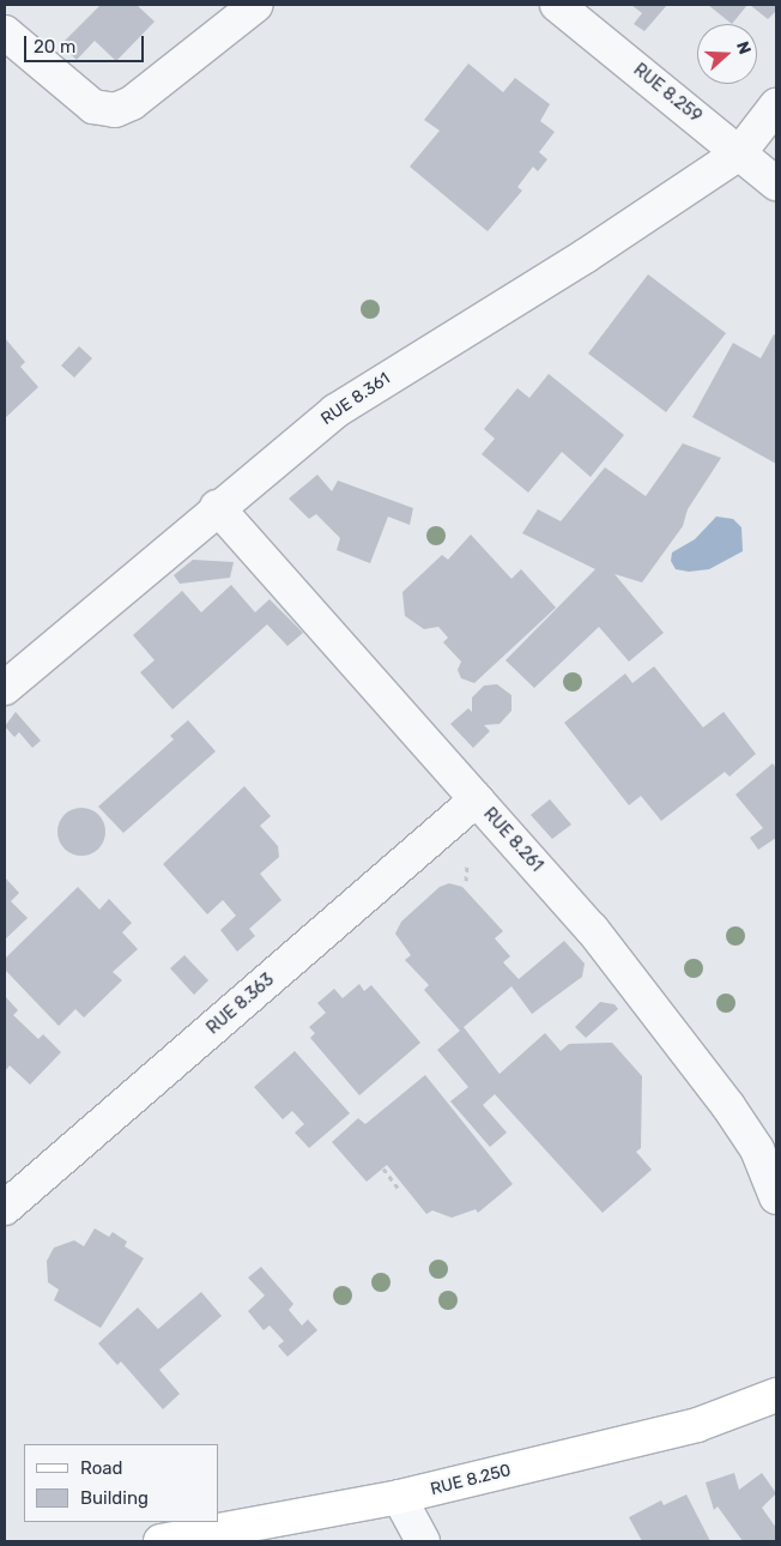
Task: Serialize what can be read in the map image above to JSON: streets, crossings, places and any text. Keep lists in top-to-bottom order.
{
  "streets": {
    "street": [
      "RUE 8.259",
      "RUE 8.361",
      "RUE 8.261",
      "RUE 8.363",
      "RUE 8.250"
    ]
  },
  "crossings": [
    ["RUE 8.259", "RUE 8.361"],
    ["RUE 8.361", "RUE 8.261"],
    ["RUE 8.261", "RUE 8.363"]
  ],
  "legend": ["Road", "Building"],
  "scale_bar": "20 m",
  "north": "right"
}
